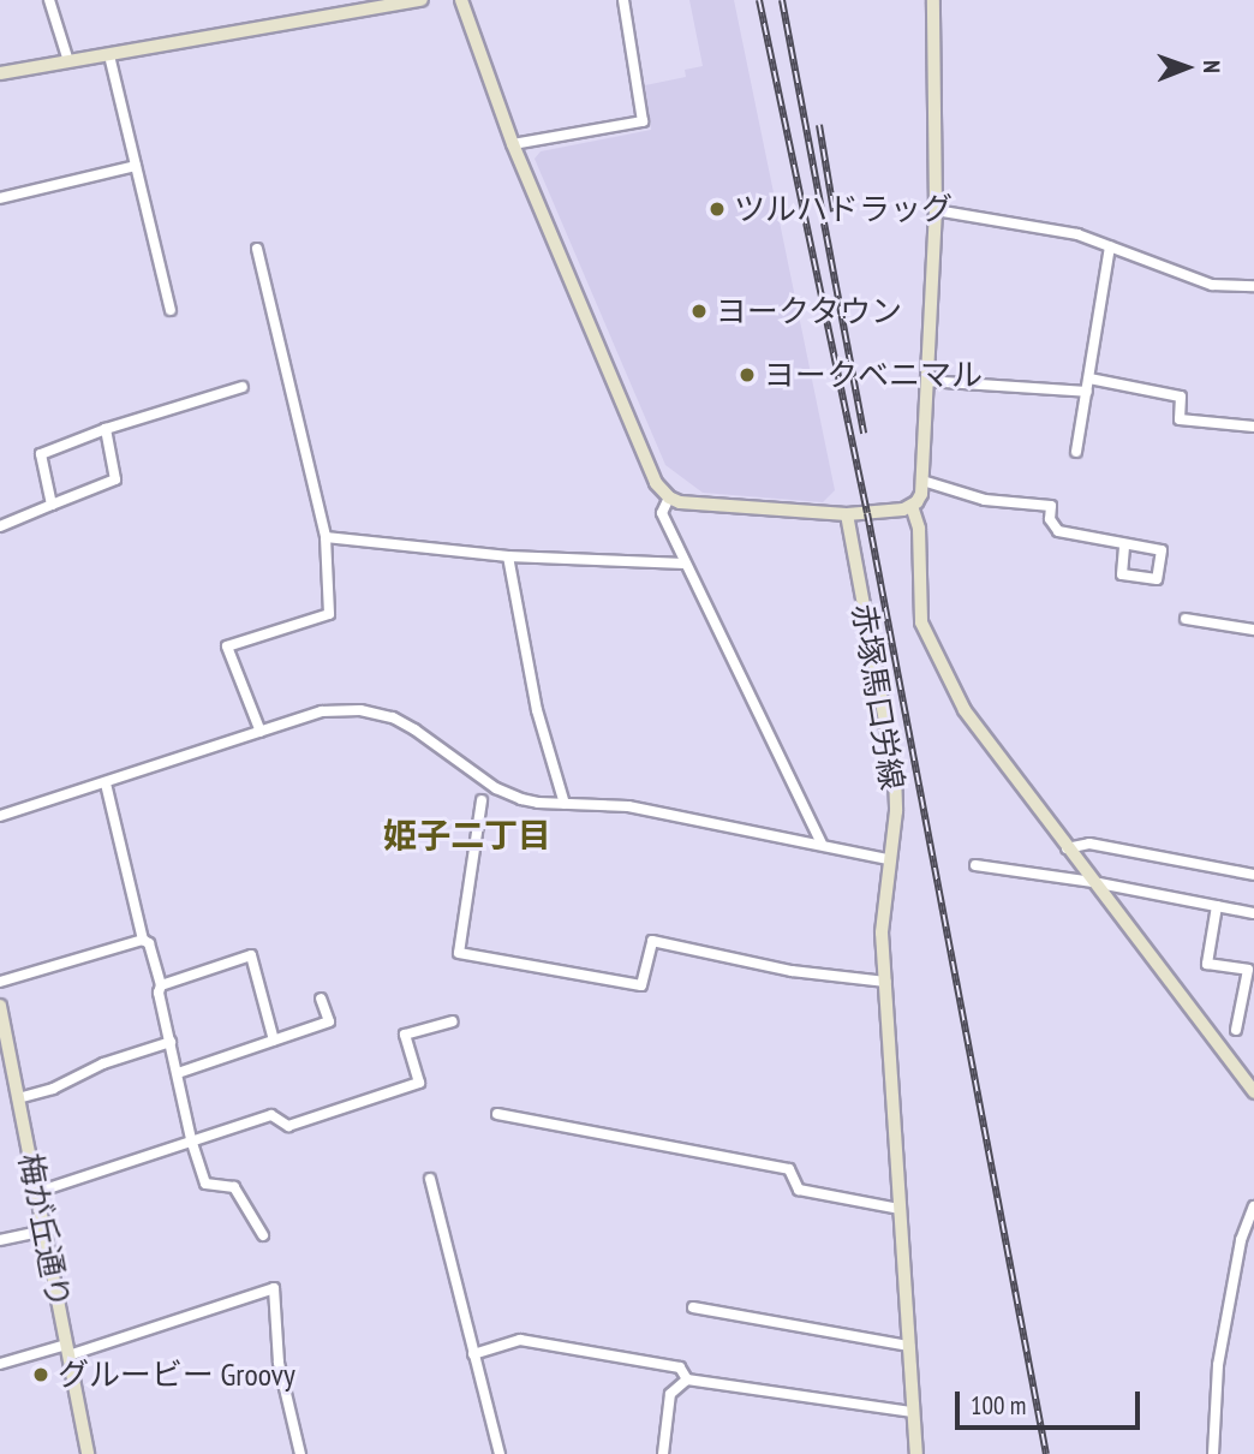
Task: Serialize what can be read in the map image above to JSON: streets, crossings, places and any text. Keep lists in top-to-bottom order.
{
  "streets": {
    "street": ["赤塚馬口労線", "梅が丘通り"]
  },
  "districts": ["姫子二丁目"],
  "places": [
    "ツルハドラッグ",
    "ヨークタウン",
    "ヨークベニマル",
    "グルービー Groovy"
  ],
  "scale_bar": "100 m",
  "north": "right"
}
